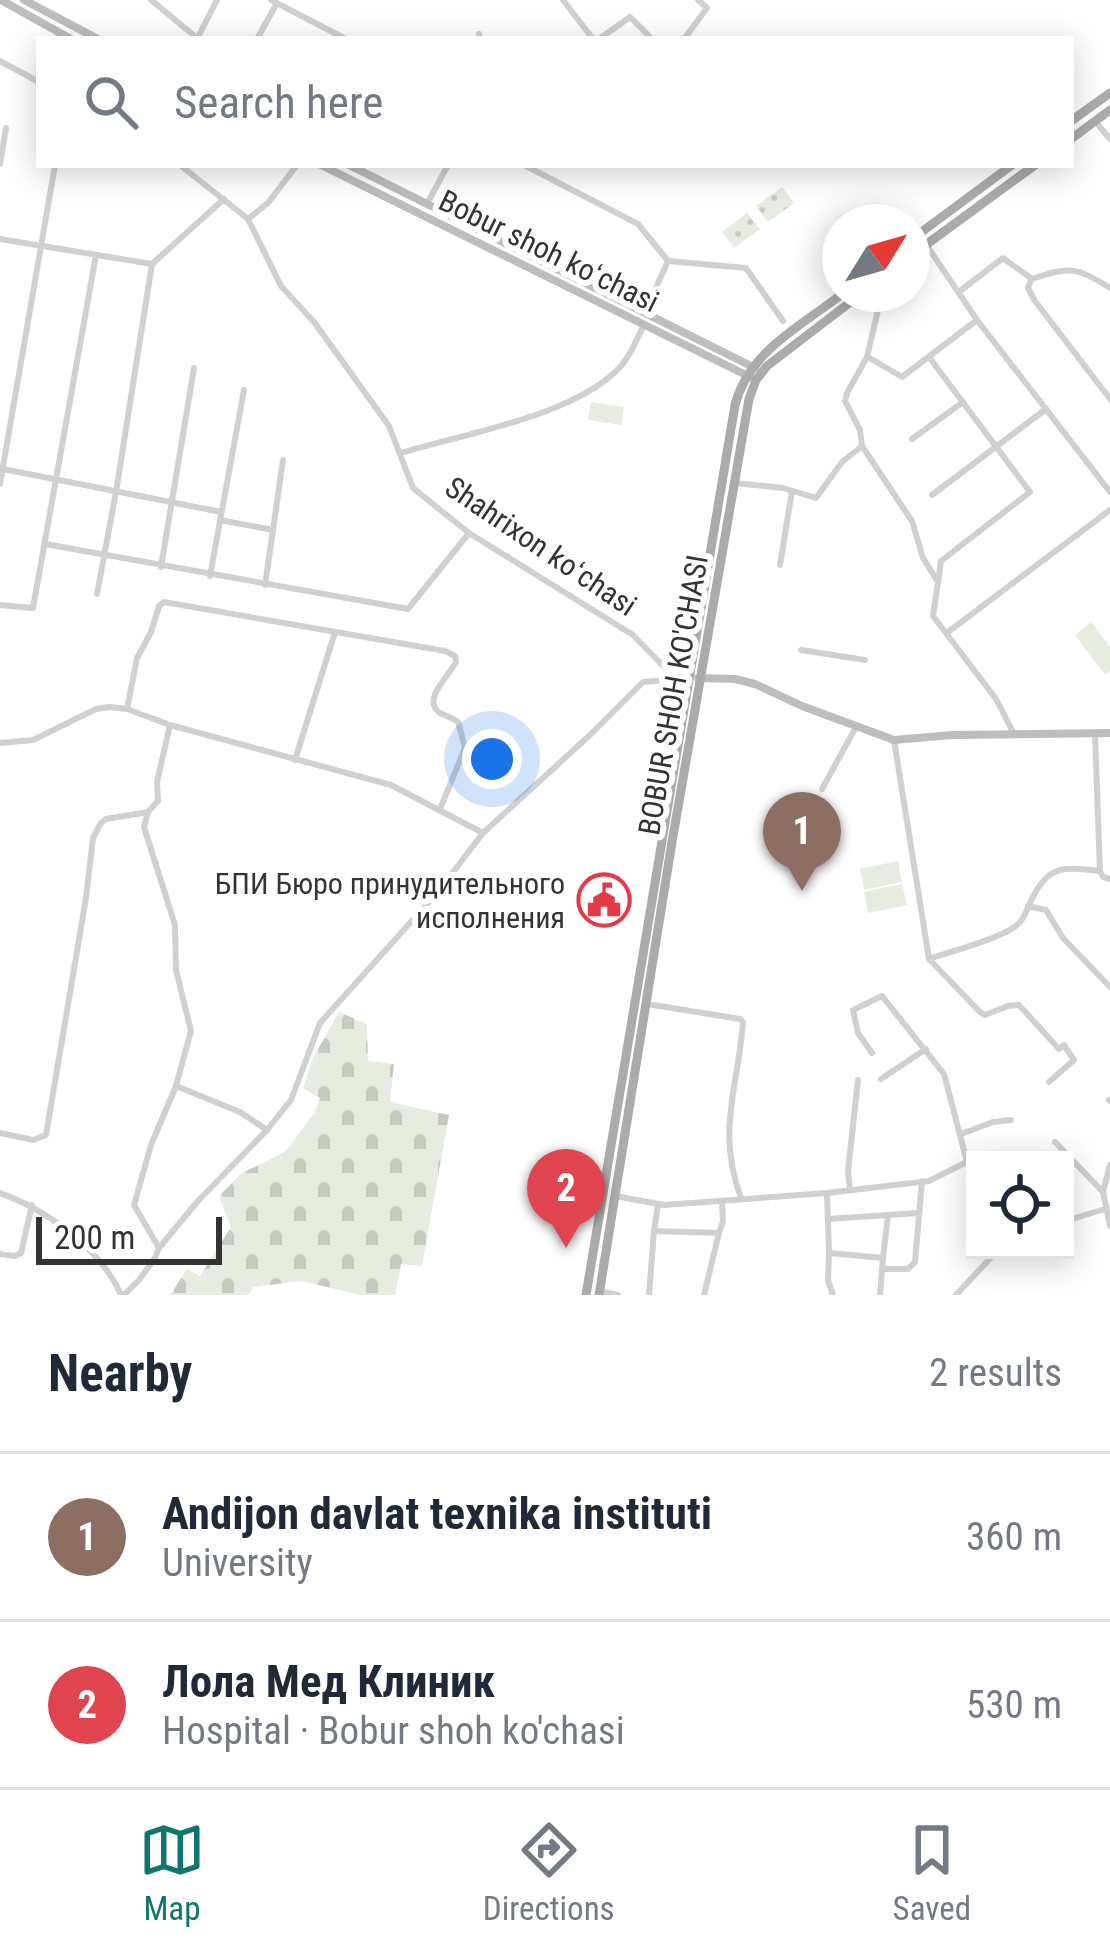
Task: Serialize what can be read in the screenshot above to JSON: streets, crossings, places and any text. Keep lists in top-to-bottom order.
{
  "streets": {
    "main road": ["Bobur shoh koʻchasi", "BOBUR SHOH KO'CHASI"],
    "street": ["Shahrixon koʻchasi"]
  },
  "crossings": [
    ["Bobur shoh koʻchasi", "BOBUR SHOH KO'CHASI"]
  ],
  "places": {
    "public building": ["БПИ Бюро принудительного исполнения"]
  },
  "scale_bar": "200 m",
  "north": "top right",
  "page": {
    "search": "Search here",
    "pins": ["1", "2"],
    "scale": "200 m",
    "heading": ["Nearby", "2 results"],
    "list": [
      {
        "mark": "1",
        "name": "Andijon davlat texnika instituti",
        "note": "University",
        "value": "360 m"
      },
      {
        "mark": "2",
        "name": "Лола Мед Клиник",
        "note": "Hospital · Bobur shoh ko'chasi",
        "value": "530 m"
      }
    ],
    "nav": ["Map", "Directions", "Saved"]
  }
}
